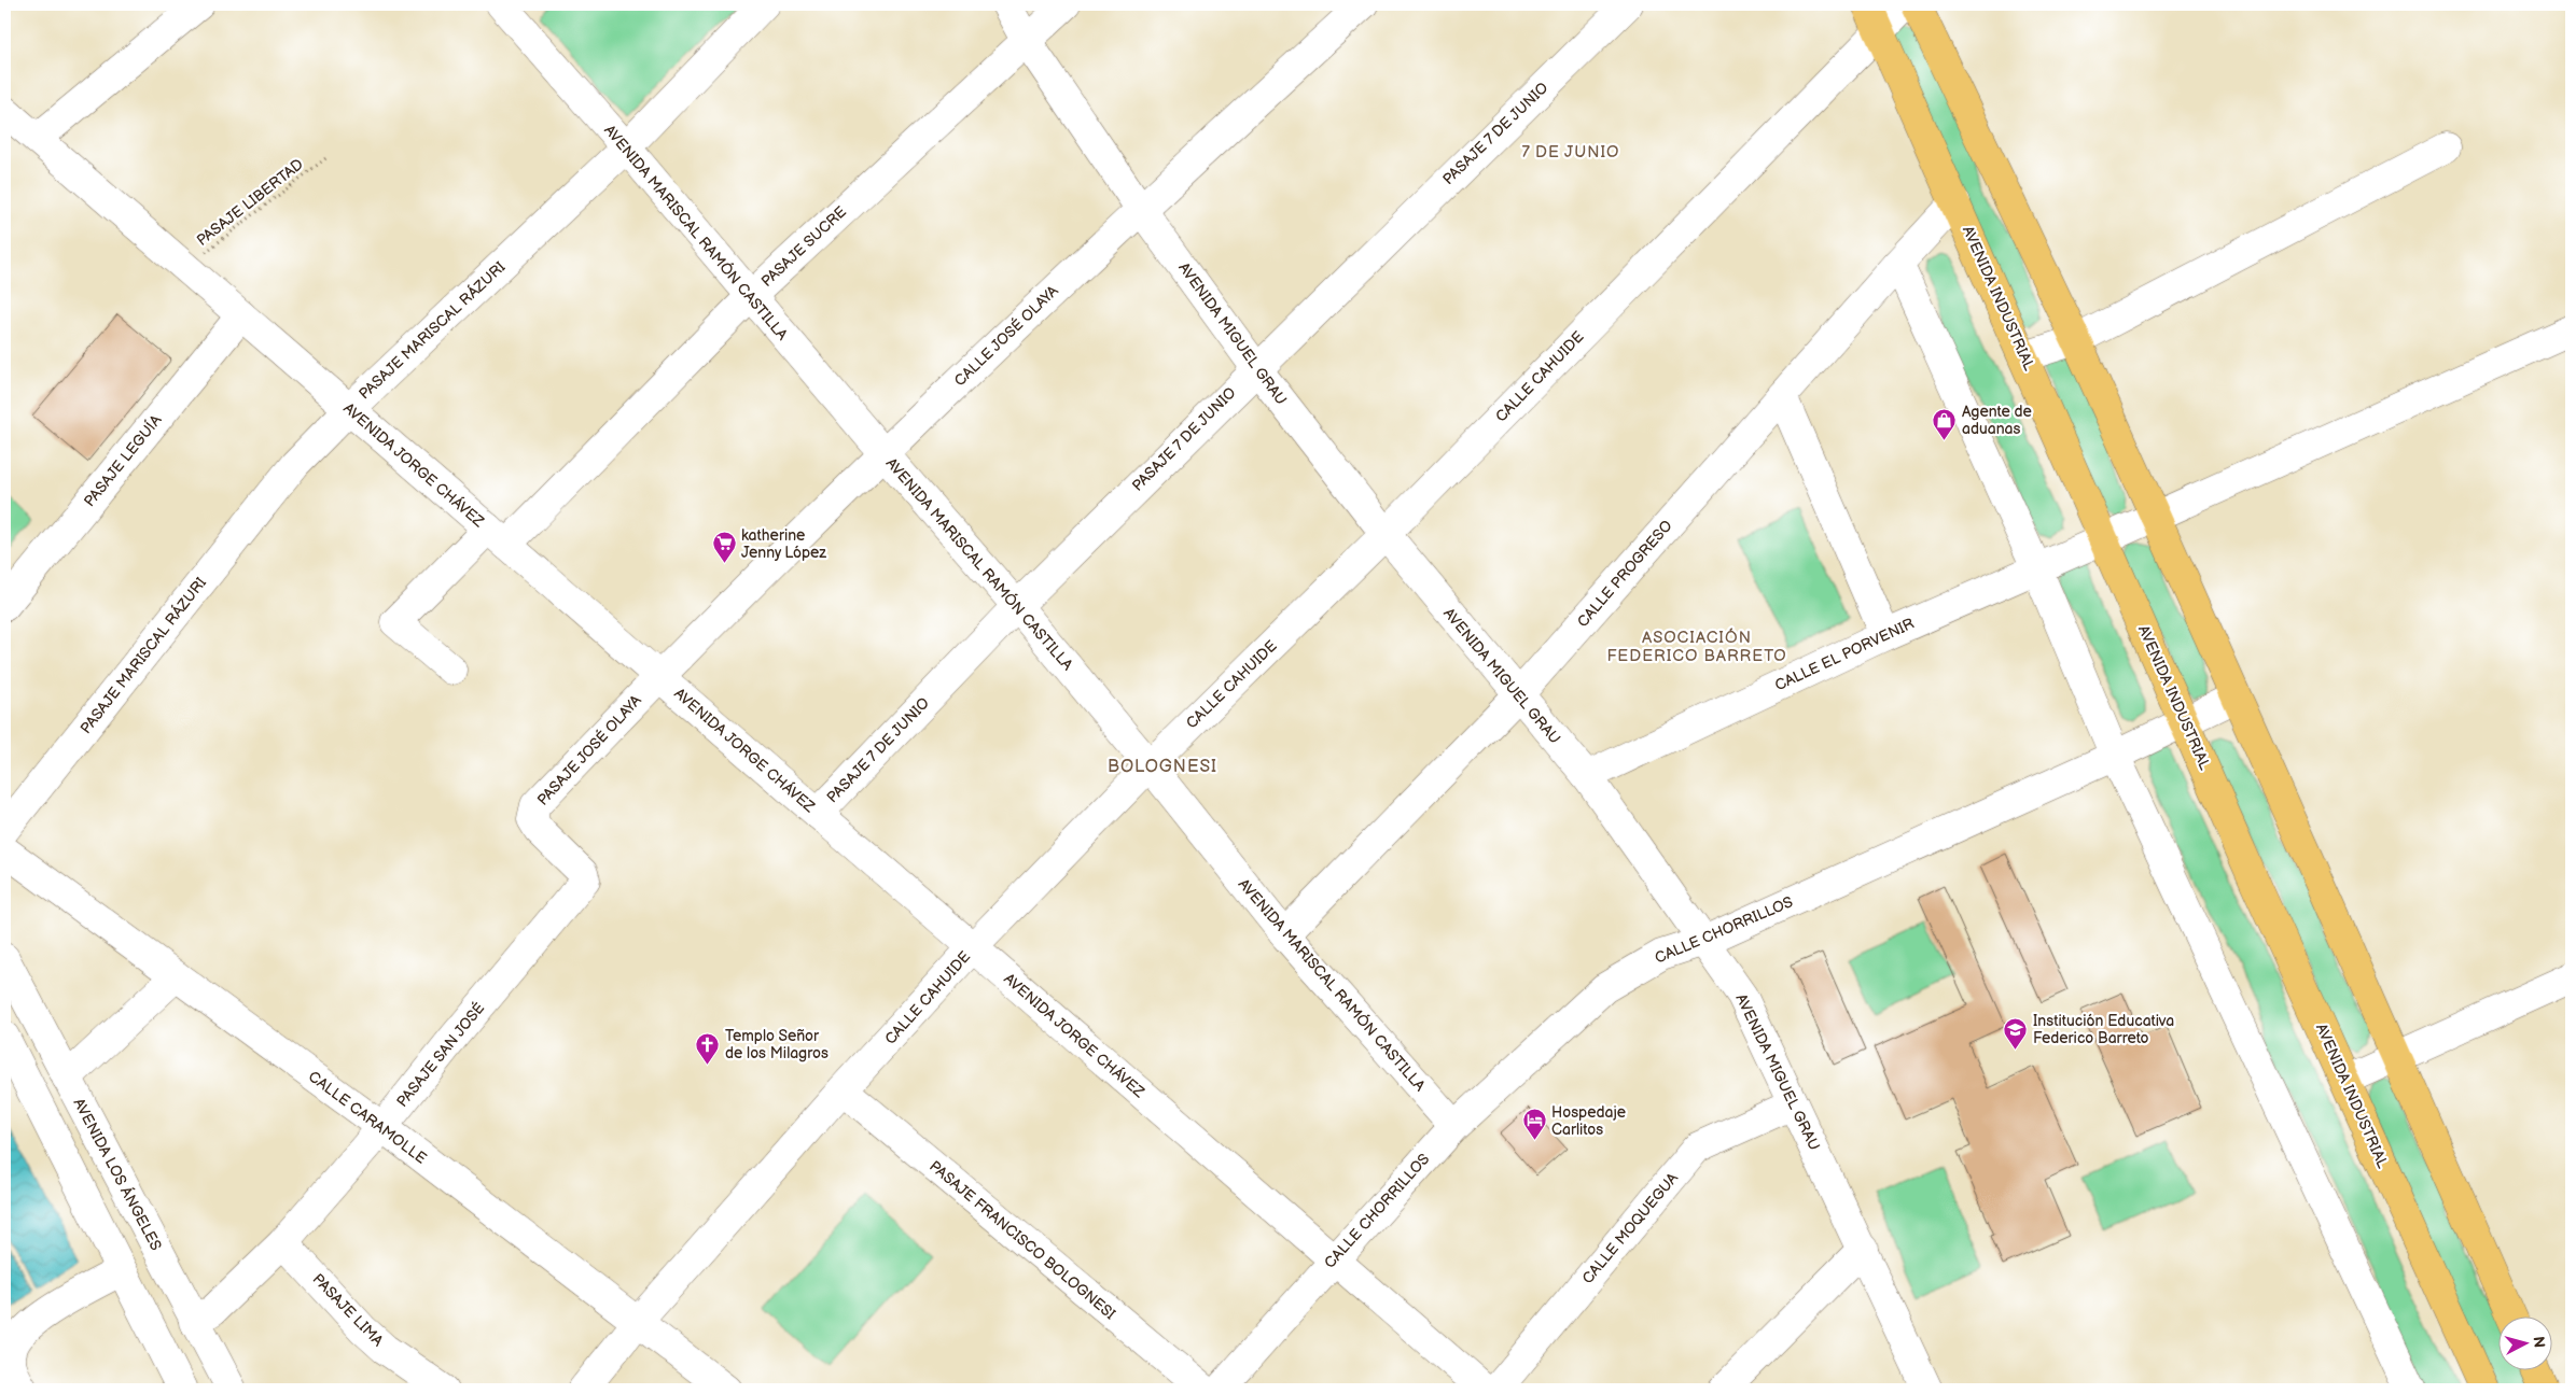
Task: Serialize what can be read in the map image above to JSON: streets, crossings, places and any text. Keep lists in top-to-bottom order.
{
  "streets": {
    "main road": ["AVENIDA INDUSTRIAL"],
    "street": [
      "PASAJE 7 DE JUNIO",
      "AVENIDA MARISCAL RAMÓN CASTILLA",
      "PASAJE SUCRE",
      "PASAJE MARISCAL RÁZURI",
      "AVENIDA MIGUEL GRAU",
      "CALLE JOSÉ OLAYA",
      "CALLE CAHUIDE",
      "PASAJE LEGUÍA",
      "AVENIDA JORGE CHÁVEZ",
      "CALLE PROGRESO",
      "CALLE EL PORVENIR",
      "PASAJE JOSÉ OLAYA",
      "CALLE CHORRILLOS",
      "PASAJE SAN JOSÉ",
      "CALLE CARAMOLLE",
      "AVENIDA LOS ÁNGELES",
      "CALLE MOQUEGUA",
      "PASAJE FRANCISCO BOLOGNESI",
      "PASAJE LIMA"
    ],
    "path": ["PASAJE LIBERTAD"]
  },
  "crossings": [
    ["PASAJE 7 DE JUNIO", "AVENIDA MARISCAL RAMÓN CASTILLA"],
    ["PASAJE 7 DE JUNIO", "AVENIDA MIGUEL GRAU"],
    ["PASAJE 7 DE JUNIO", "AVENIDA JORGE CHÁVEZ"],
    ["PASAJE LIBERTAD", "AVENIDA JORGE CHÁVEZ"],
    ["AVENIDA MARISCAL RAMÓN CASTILLA", "PASAJE SUCRE"],
    ["AVENIDA MARISCAL RAMÓN CASTILLA", "PASAJE MARISCAL RÁZURI"],
    ["AVENIDA MARISCAL RAMÓN CASTILLA", "CALLE JOSÉ OLAYA"],
    ["AVENIDA MARISCAL RAMÓN CASTILLA", "CALLE CAHUIDE"],
    ["AVENIDA MARISCAL RAMÓN CASTILLA", "CALLE PROGRESO"],
    ["AVENIDA MARISCAL RAMÓN CASTILLA", "CALLE CHORRILLOS"],
    ["PASAJE SUCRE", "AVENIDA MIGUEL GRAU"],
    ["PASAJE SUCRE", "AVENIDA JORGE CHÁVEZ"],
    ["AVENIDA INDUSTRIAL", "CALLE CAHUIDE"],
    ["AVENIDA INDUSTRIAL", "CALLE PROGRESO"],
    ["AVENIDA INDUSTRIAL", "CALLE EL PORVENIR"],
    ["AVENIDA INDUSTRIAL", "CALLE CHORRILLOS"],
    ["PASAJE MARISCAL RÁZURI", "AVENIDA JORGE CHÁVEZ"],
    ["AVENIDA MIGUEL GRAU", "CALLE JOSÉ OLAYA"],
    ["AVENIDA MIGUEL GRAU", "CALLE CAHUIDE"],
    ["AVENIDA MIGUEL GRAU", "CALLE PROGRESO"],
    ["AVENIDA MIGUEL GRAU", "CALLE EL PORVENIR"],
    ["AVENIDA MIGUEL GRAU", "CALLE CHORRILLOS"],
    ["AVENIDA MIGUEL GRAU", "CALLE MOQUEGUA"],
    ["CALLE JOSÉ OLAYA", "AVENIDA JORGE CHÁVEZ"],
    ["CALLE JOSÉ OLAYA", "PASAJE JOSÉ OLAYA"],
    ["CALLE CAHUIDE", "AVENIDA JORGE CHÁVEZ"],
    ["CALLE CAHUIDE", "CALLE CARAMOLLE"],
    ["CALLE CAHUIDE", "PASAJE FRANCISCO BOLOGNESI"],
    ["PASAJE LEGUÍA", "AVENIDA JORGE CHÁVEZ"],
    ["AVENIDA JORGE CHÁVEZ", "PASAJE JOSÉ OLAYA"],
    ["AVENIDA JORGE CHÁVEZ", "CALLE CHORRILLOS"],
    ["PASAJE JOSÉ OLAYA", "PASAJE SAN JOSÉ"],
    ["PASAJE SAN JOSÉ", "CALLE CARAMOLLE"],
    ["PASAJE SAN JOSÉ", "AVENIDA LOS ÁNGELES"],
    ["PASAJE SAN JOSÉ", "PASAJE LIMA"]
  ],
  "districts": ["7 DE JUNIO", "ASOCIACIÓN FEDERICO BARRETO", "BOLOGNESI"],
  "places": {
    "shop": ["Agente de aduanas"],
    "supermarket": ["katherine Jenny López"],
    "school or university": ["Institución Educativa Federico Barreto"],
    "church": ["Templo Señor de los Milagros"],
    "hotel": ["Hospedaje Carlitos"]
  },
  "north": "right"
}
